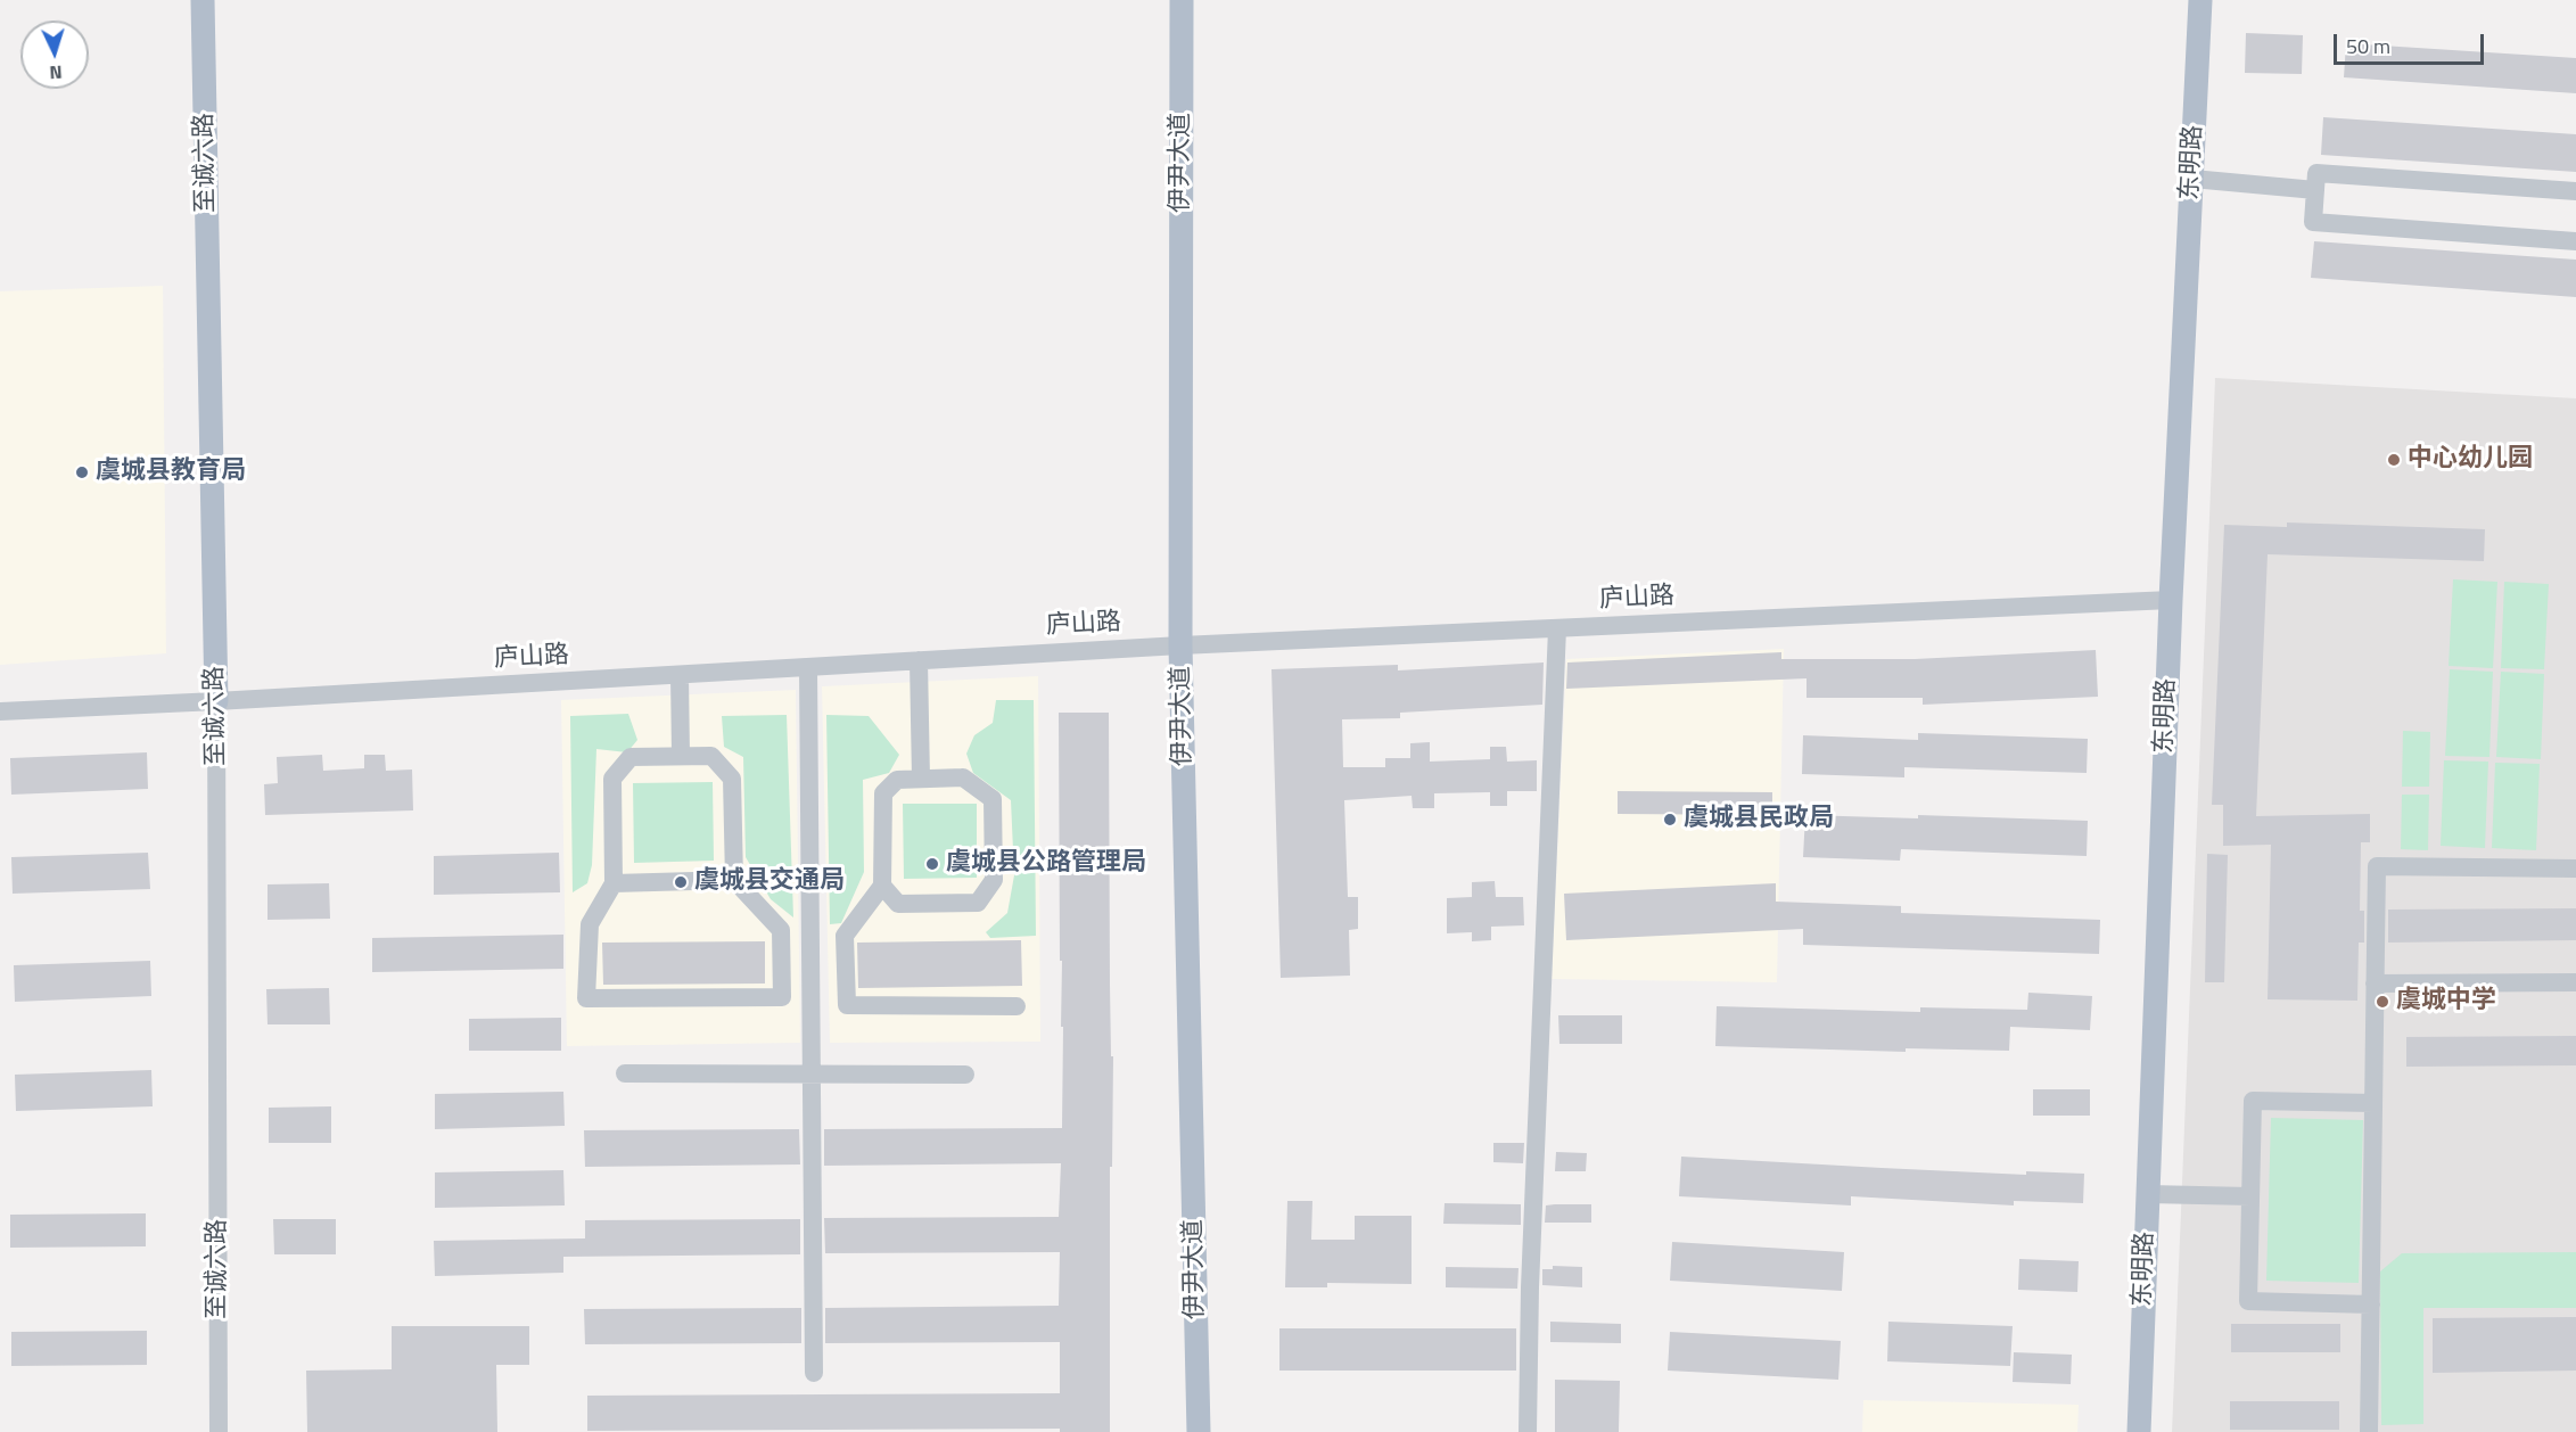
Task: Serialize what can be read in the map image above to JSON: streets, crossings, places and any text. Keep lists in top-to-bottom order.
{
  "streets": {
    "main road": ["至诚六路", "伊尹大道", "东明路"],
    "street": ["庐山路"]
  },
  "crossings": [
    ["至诚六路", "庐山路"],
    ["伊尹大道", "庐山路"],
    ["东明路", "庐山路"]
  ],
  "places": [
    "中心幼儿园",
    "虞城县教育局",
    "虞城县民政局",
    "虞城县公路管理局",
    "虞城县交通局",
    "虞城中学"
  ],
  "scale_bar": "50 m",
  "north": "bottom"
}
